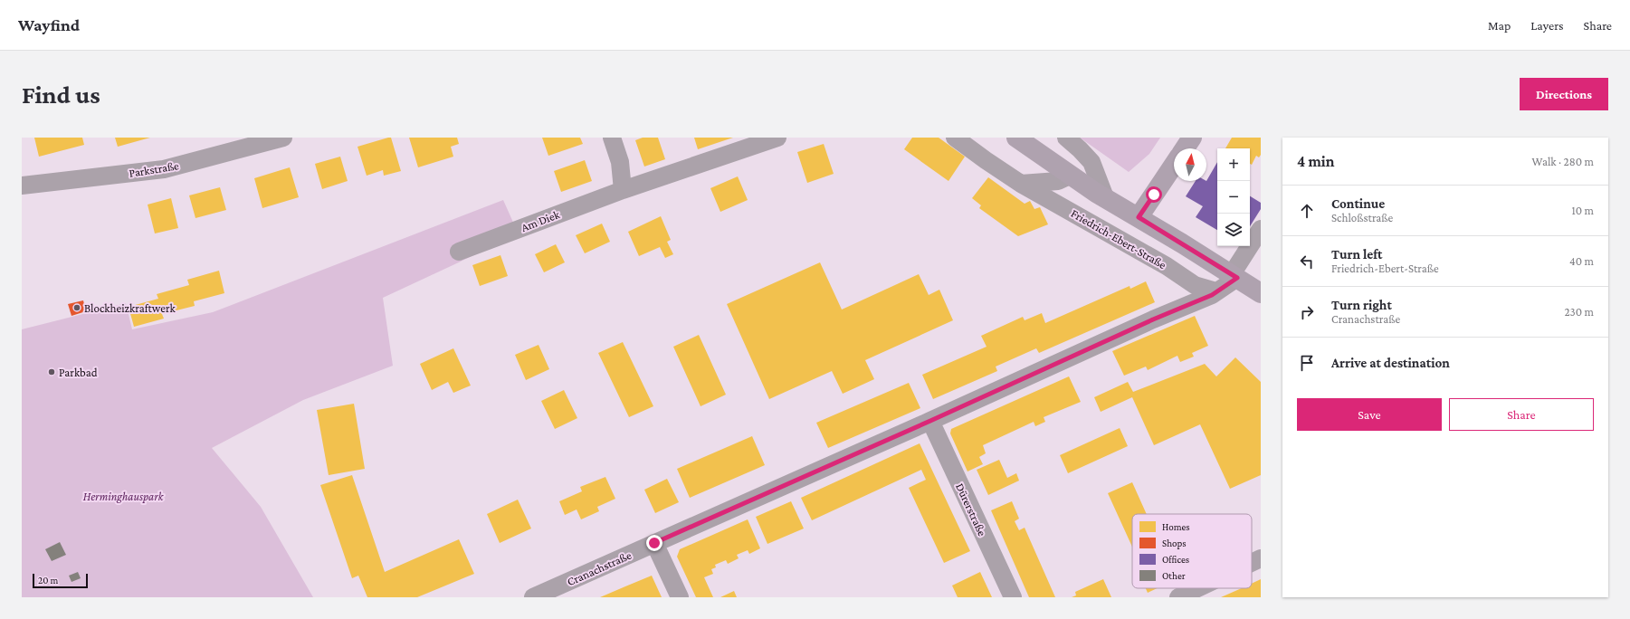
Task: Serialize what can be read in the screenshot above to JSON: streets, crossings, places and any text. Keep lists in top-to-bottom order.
{
  "streets": {
    "street": [
      "Parkstraße",
      "Am Diek",
      "Friedrich-Ebert-Straße",
      "Dürerstraße",
      "Cranachstraße"
    ]
  },
  "crossings": [
    ["Friedrich-Ebert-Straße", "Cranachstraße"],
    ["Dürerstraße", "Cranachstraße"]
  ],
  "parks": ["Herminghauspark"],
  "places": ["Blockheizkraftwerk", "Parkbad"],
  "legend": [
    "Homes",
    "Shops",
    "Offices",
    "Other"
  ],
  "scale_bar": "20 m",
  "north": "top",
  "page": {
    "header": "Wayfind",
    "nav": ["Map", "Layers", "Share"],
    "buttons": [
      "Directions",
      ["Save", "Share"]
    ],
    "title": "Find us",
    "heading": ["4 min", "Walk · 280 m"],
    "map_buttons": ["+", "−"],
    "list": [
      ["Continue", "Schloßstraße", "10 m"],
      ["Turn left", "Friedrich-Ebert-Straße", "40 m"],
      ["Turn right", "Cranachstraße", "230 m"],
      "Arrive at destination"
    ],
    "scale": "20 m"
  }
}
